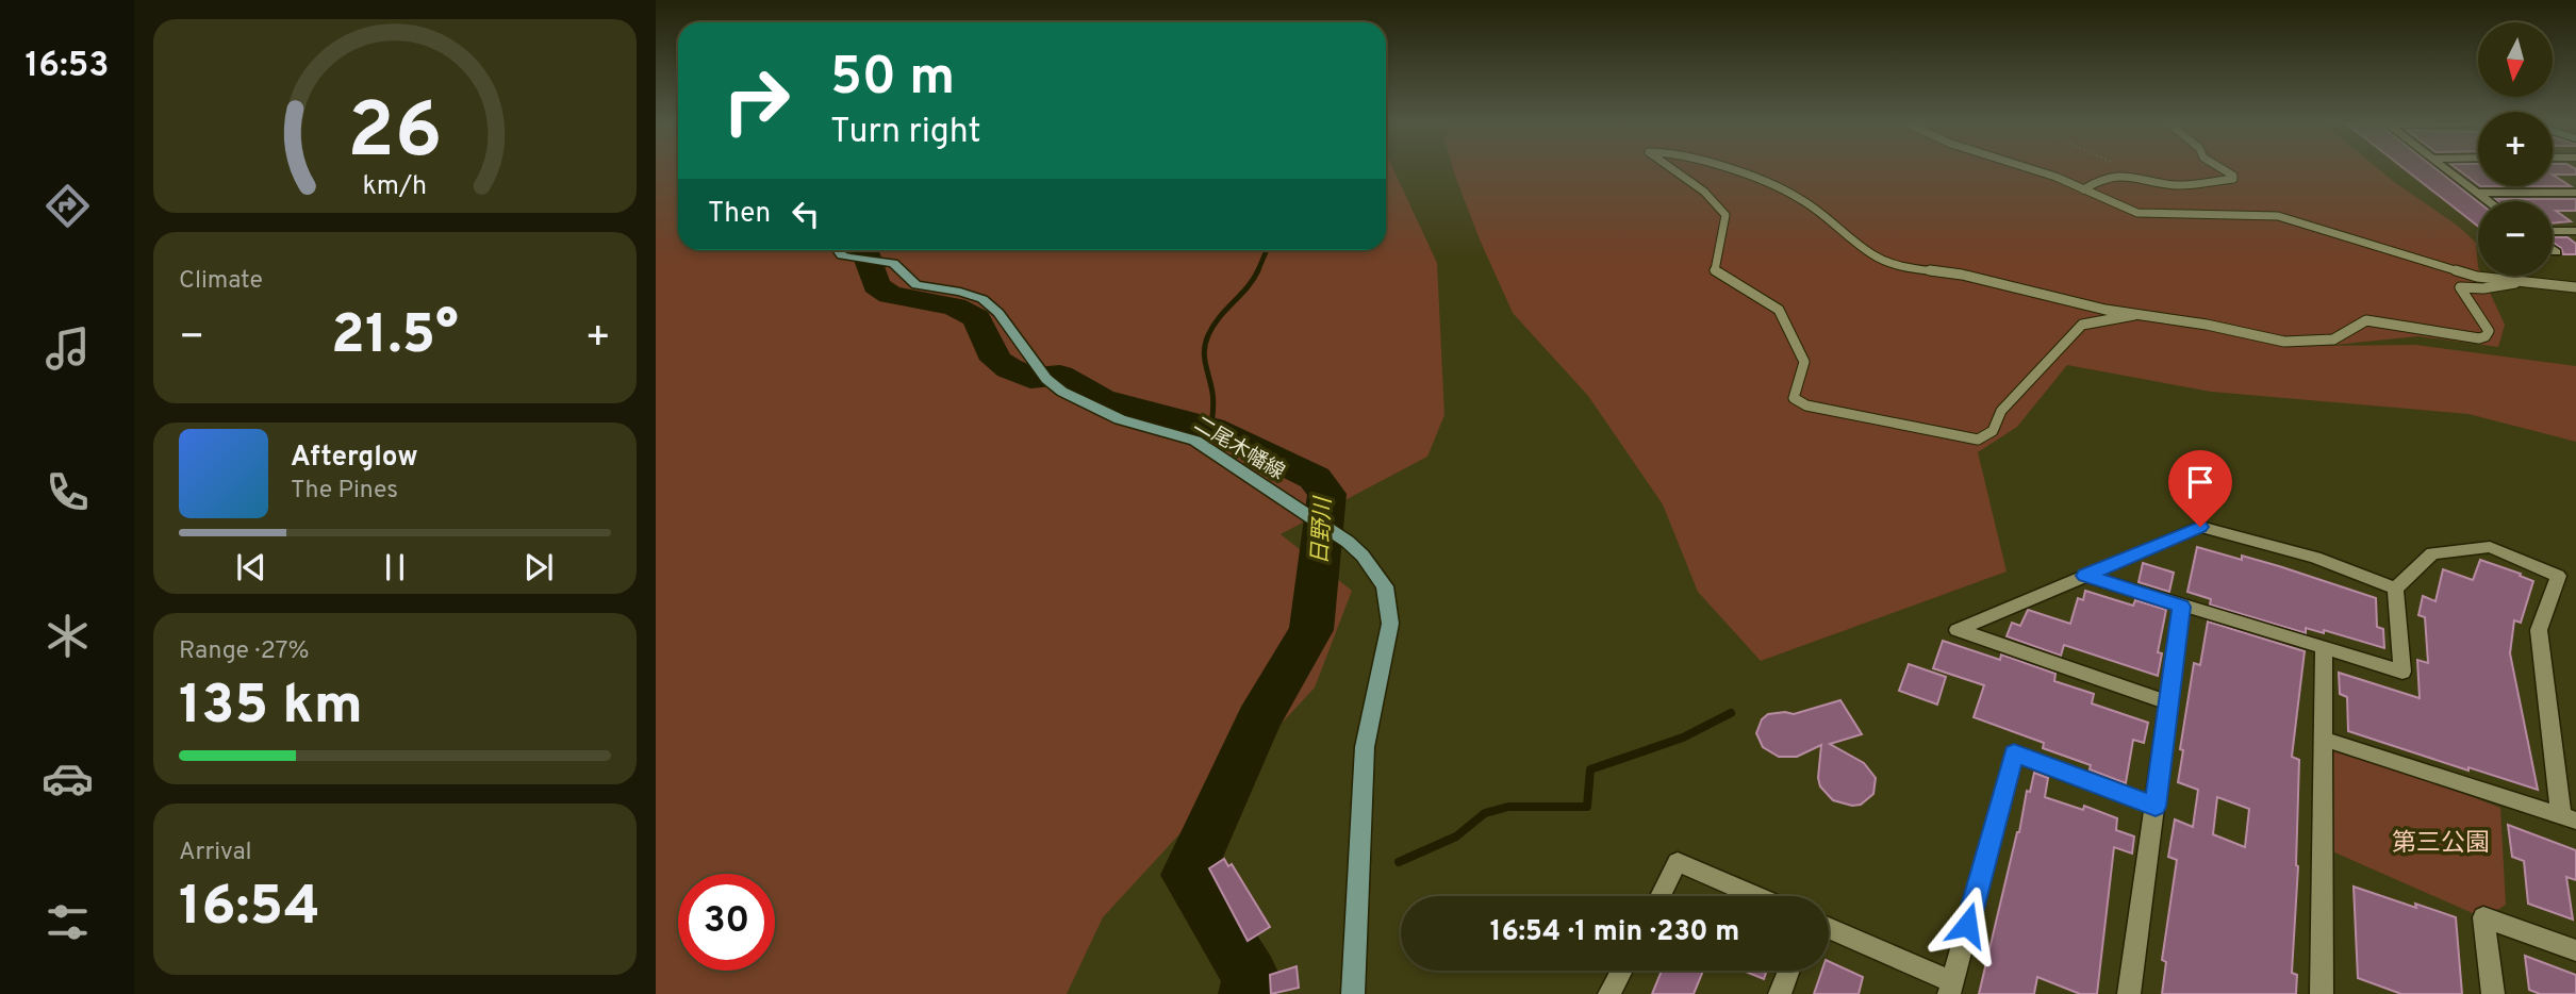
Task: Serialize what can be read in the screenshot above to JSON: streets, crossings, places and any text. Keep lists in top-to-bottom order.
{
  "streets": {
    "main road": ["二尾木幡線"]
  },
  "water": ["日野川"],
  "parks": ["第三公園"],
  "north": "bottom",
  "page": {
    "tabs": "16:53",
    "map_buttons": ["+", "−"],
    "turn": ["50 m", "Turn right"],
    "then": "Then",
    "tile": [
      "Climate",
      ["Range · 27%", "135 km"],
      ["Arrival", "16:54"]
    ],
    "heat": ["−", "21.5°", "+"],
    "song": ["Afterglow", "The Pines"],
    "limit": "30",
    "trip": "16:54 · 1 min · 230 m",
    "gauge": ["26", "km/h"]
  }
}
